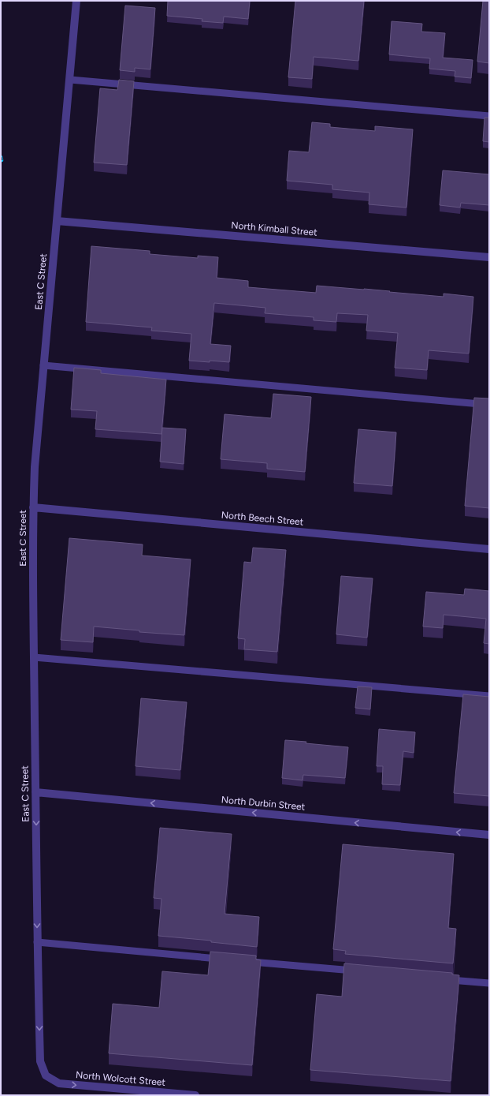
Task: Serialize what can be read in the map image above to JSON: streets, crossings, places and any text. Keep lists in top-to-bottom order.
{
  "streets": {
    "street": [
      "North Kimball Street",
      "East C Street",
      "North Beech Street",
      "North Durbin Street",
      "North Wolcott Street"
    ]
  },
  "crossings": [
    ["North Kimball Street", "East C Street"],
    ["East C Street", "North Beech Street"],
    ["East C Street", "North Durbin Street"],
    ["East C Street", "North Wolcott Street"]
  ],
  "one_way": ["North Durbin Street", "North Wolcott Street"]
}
